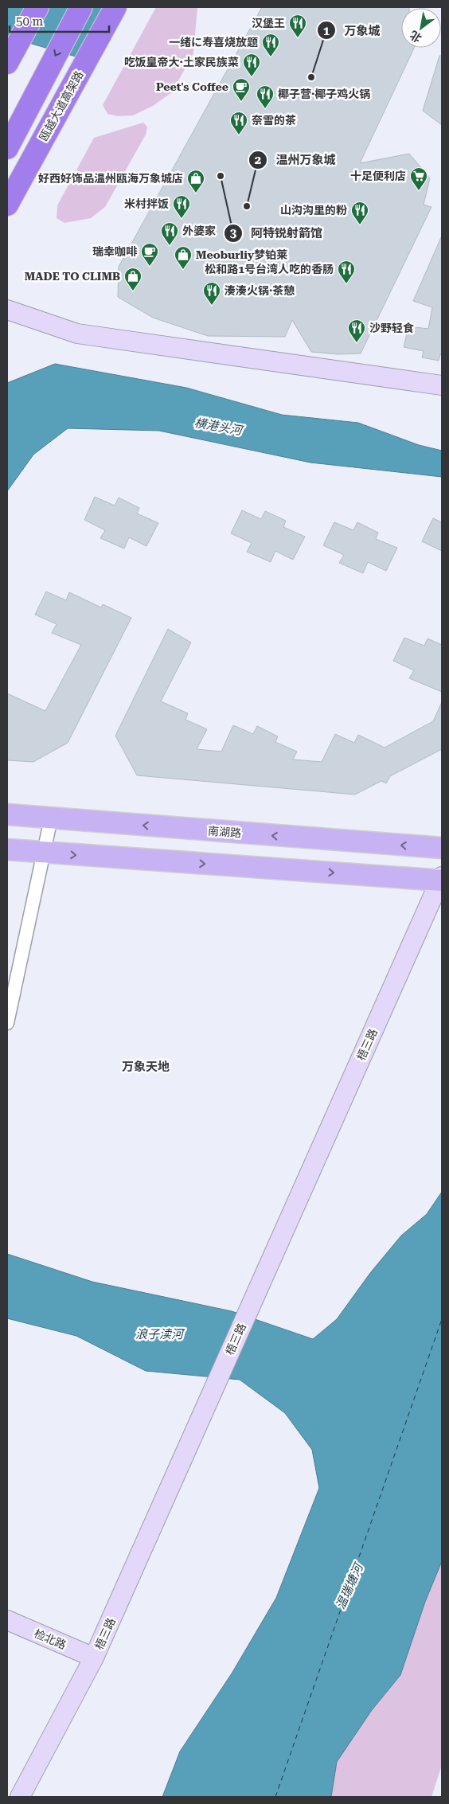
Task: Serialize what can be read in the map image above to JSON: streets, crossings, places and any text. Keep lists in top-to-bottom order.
{
  "streets": {
    "highway": ["瓯越大道高架路"],
    "main road": ["南湖路"],
    "street": ["梧三路", "检北路"]
  },
  "crossings": [
    ["梧三路", "检北路"]
  ],
  "districts": ["万象天地"],
  "water": ["横港头河", "浪子渎河", "温瑞塘河"],
  "places": {
    "restaurant": [
      "汉堡王",
      "一绪に寿喜烧放题",
      "吃饭皇帝大·土家民族菜",
      "椰子营·椰子鸡火锅",
      "奈雪的茶",
      "米村拌饭",
      "山沟沟里的粉",
      "外婆家",
      "松和路1号台湾人吃的香肠",
      "湊湊火锅·茶憩",
      "沙野轻食"
    ],
    "other": ["万象城", "阿特锐射箭馆", "温州万象城"],
    "cafe": ["Peet's Coffee", "瑞幸咖啡"],
    "supermarket": ["十足便利店"],
    "shop": ["好西好饰品温州瓯海万象城店", "Meoburliy梦铂莱", "MADE TO CLIMB"]
  },
  "scale_bar": "50 m",
  "north": "bottom left"
}
